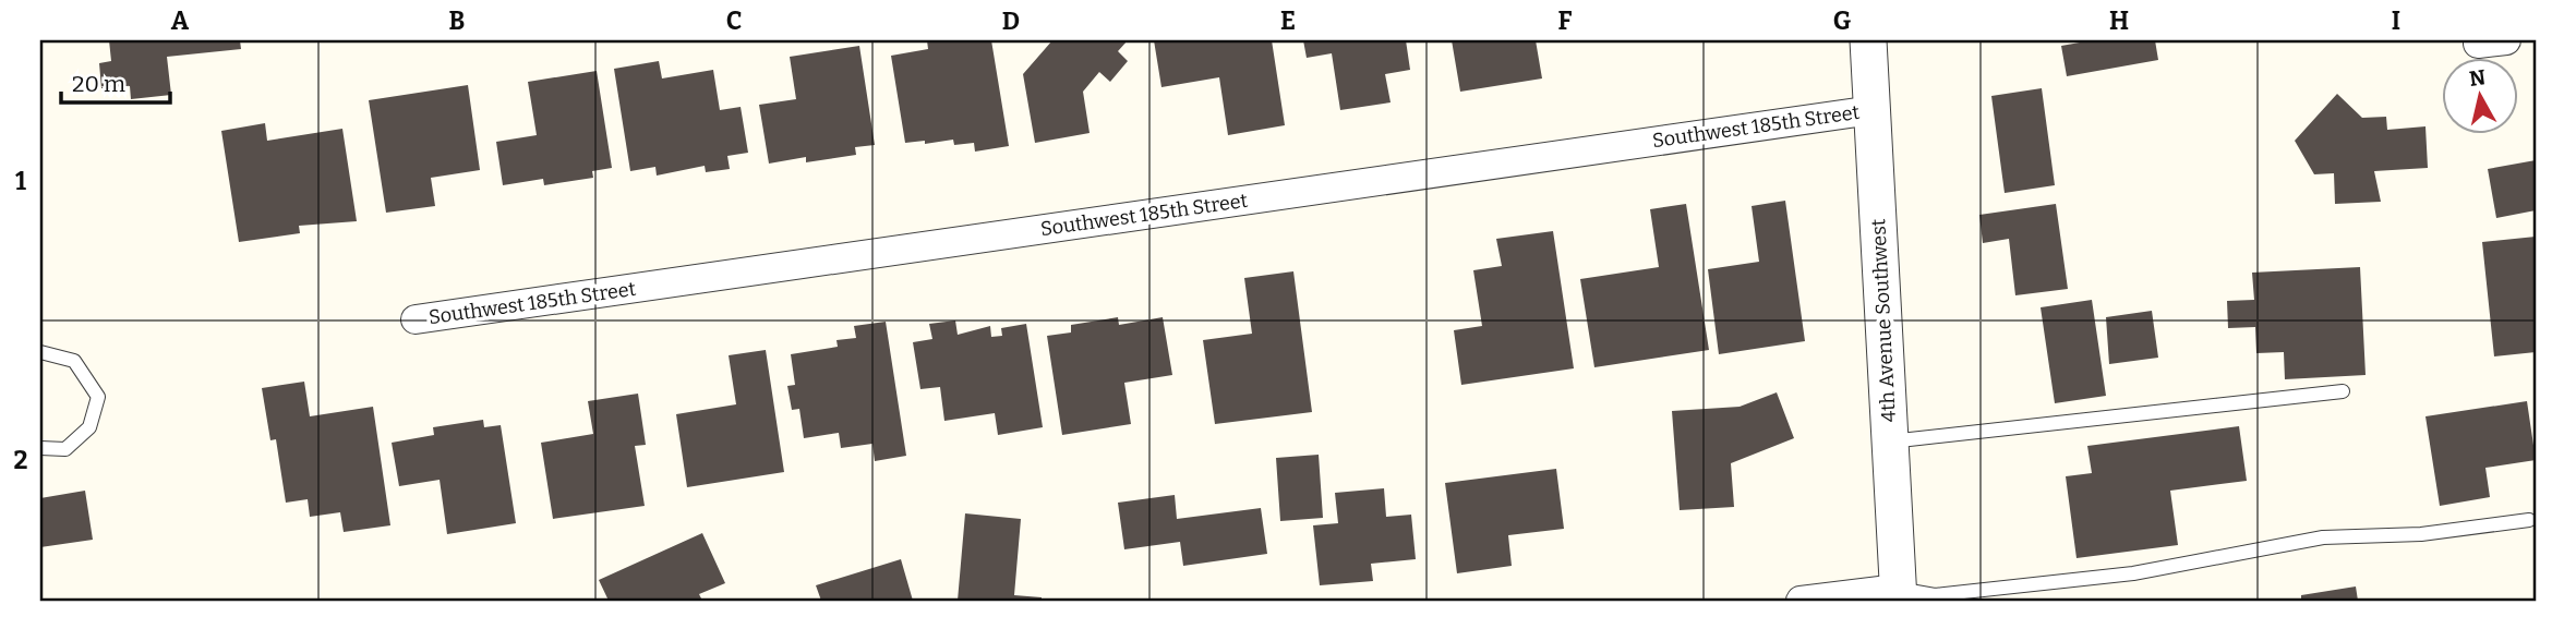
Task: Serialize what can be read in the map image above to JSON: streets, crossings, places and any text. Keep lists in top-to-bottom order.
{
  "streets": {
    "street": ["Southwest 185th Street", "4th Avenue Southwest"]
  },
  "crossings": [
    ["Southwest 185th Street", "4th Avenue Southwest"]
  ],
  "scale_bar": "20 m",
  "north": "top",
  "grid": {
    "columns": [
      "A",
      "B",
      "C",
      "D",
      "E",
      "F",
      "G",
      "H",
      "I"
    ],
    "rows": ["1", "2"]
  }
}
